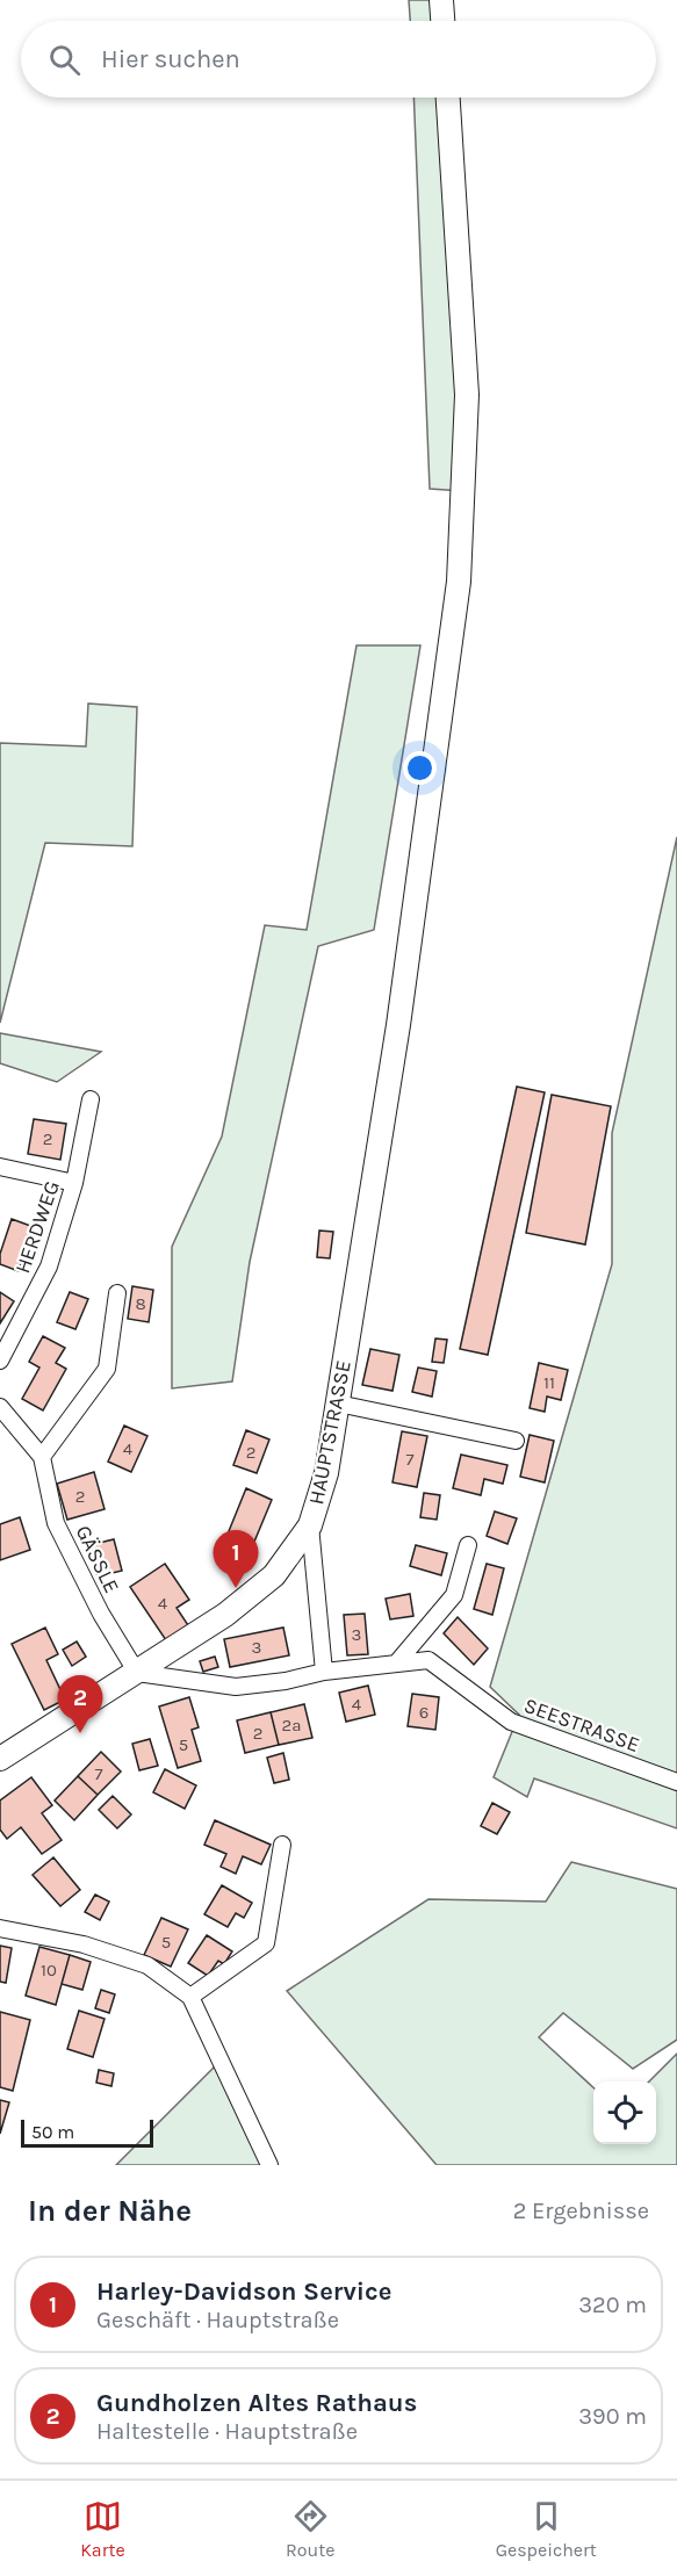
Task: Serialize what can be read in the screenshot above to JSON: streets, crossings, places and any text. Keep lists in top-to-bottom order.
{
  "streets": {
    "main road": ["HAUPTSTRASSE"],
    "street": ["HERDWEG", "GÄSSLE", "SEESTRASSE"]
  },
  "crossings": [
    ["HAUPTSTRASSE", "GÄSSLE"],
    ["HAUPTSTRASSE", "SEESTRASSE"],
    ["GÄSSLE", "SEESTRASSE"]
  ],
  "house_numbers": [
    "2",
    "8",
    "11",
    "4",
    "2",
    "7",
    "2",
    "4",
    "3",
    "3",
    "4",
    "6",
    "2a",
    "2",
    "5",
    "7",
    "5",
    "10"
  ],
  "scale_bar": "50 m",
  "page": {
    "search": "Hier suchen",
    "pins": ["1", "2"],
    "scale": "50 m",
    "heading": ["In der Nähe", "2 Ergebnisse"],
    "list": [
      {
        "mark": "1",
        "name": "Harley-Davidson Service",
        "note": "Geschäft · Hauptstraße",
        "value": "320 m"
      },
      {
        "mark": "2",
        "name": "Gundholzen Altes Rathaus",
        "note": "Haltestelle · Hauptstraße",
        "value": "390 m"
      }
    ],
    "nav": ["Karte", "Route", "Gespeichert"]
  }
}
